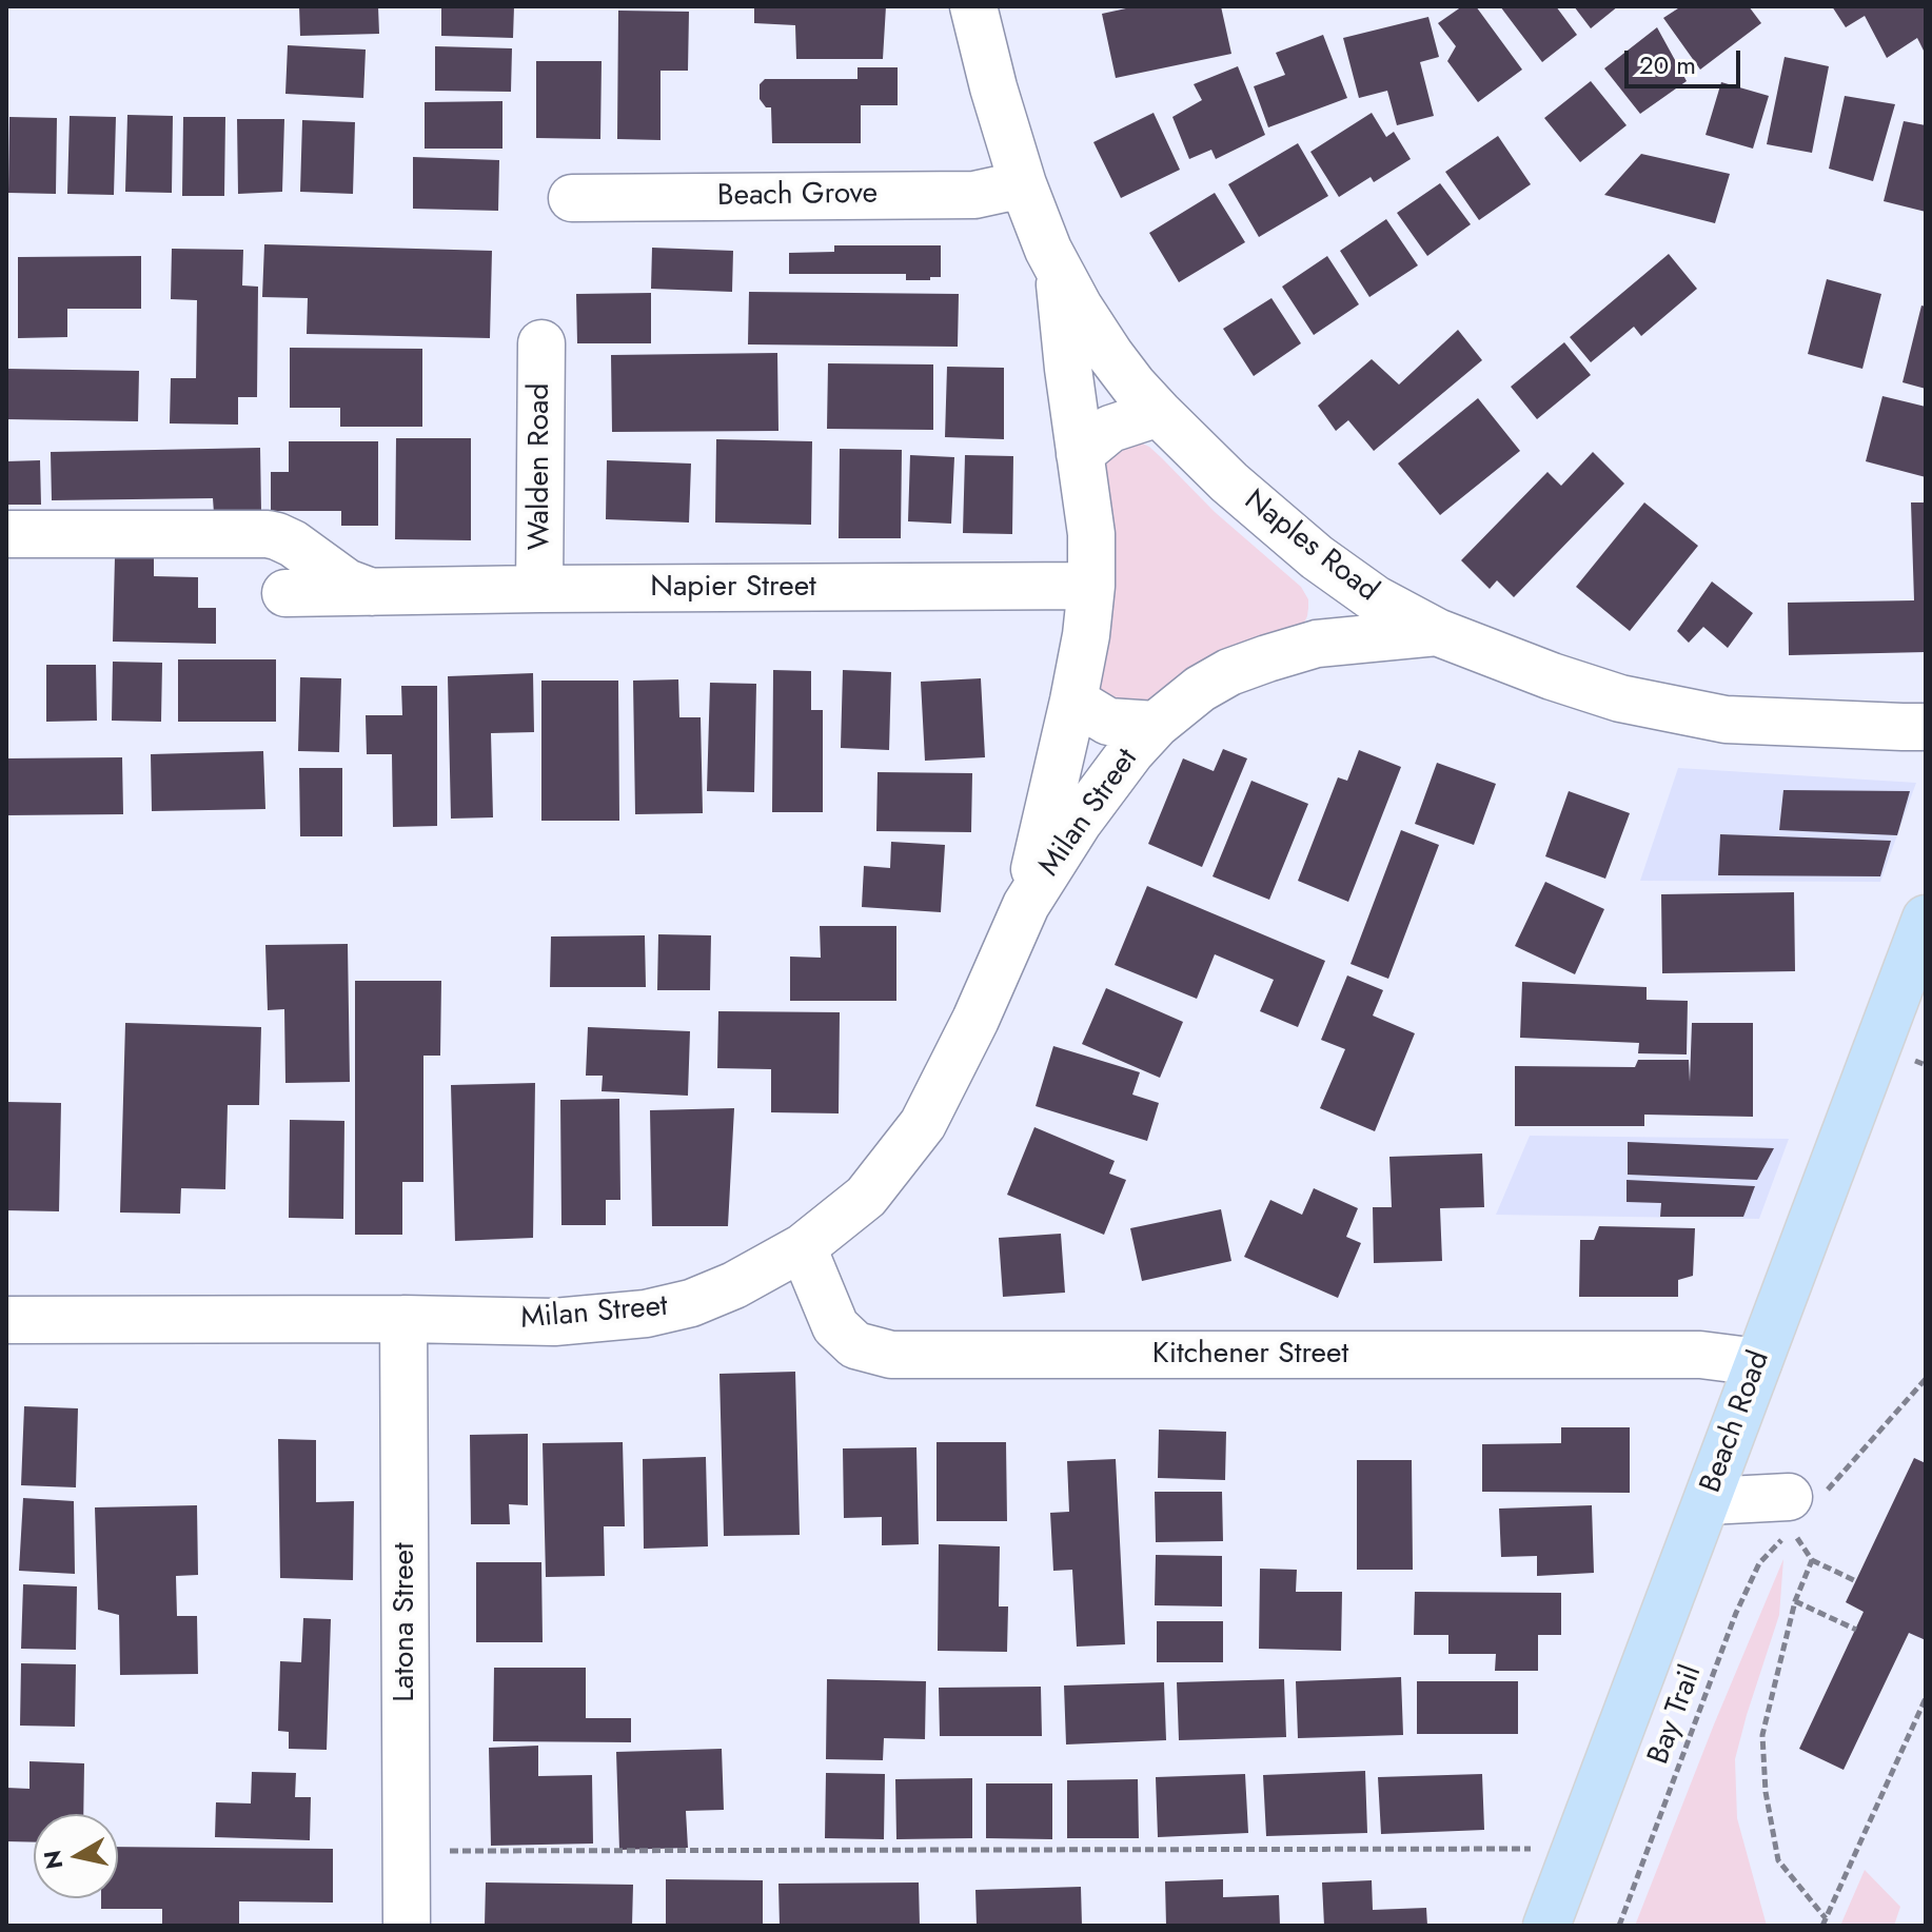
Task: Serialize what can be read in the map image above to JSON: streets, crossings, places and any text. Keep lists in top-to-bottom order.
{
  "streets": {
    "main road": ["Beach Road"],
    "street": [
      "Beach Grove",
      "Walden Road",
      "Naples Road",
      "Napier Street",
      "Milan Street",
      "Kitchener Street",
      "Latona Street"
    ],
    "path": ["Bay Trail"]
  },
  "crossings": [
    ["Beach Grove", "Naples Road"],
    ["Walden Road", "Napier Street"],
    ["Naples Road", "Milan Street"],
    ["Napier Street", "Milan Street"],
    ["Milan Street", "Kitchener Street"],
    ["Milan Street", "Latona Street"],
    ["Kitchener Street", "Beach Road"]
  ],
  "scale_bar": "20 m",
  "north": "left"
}
